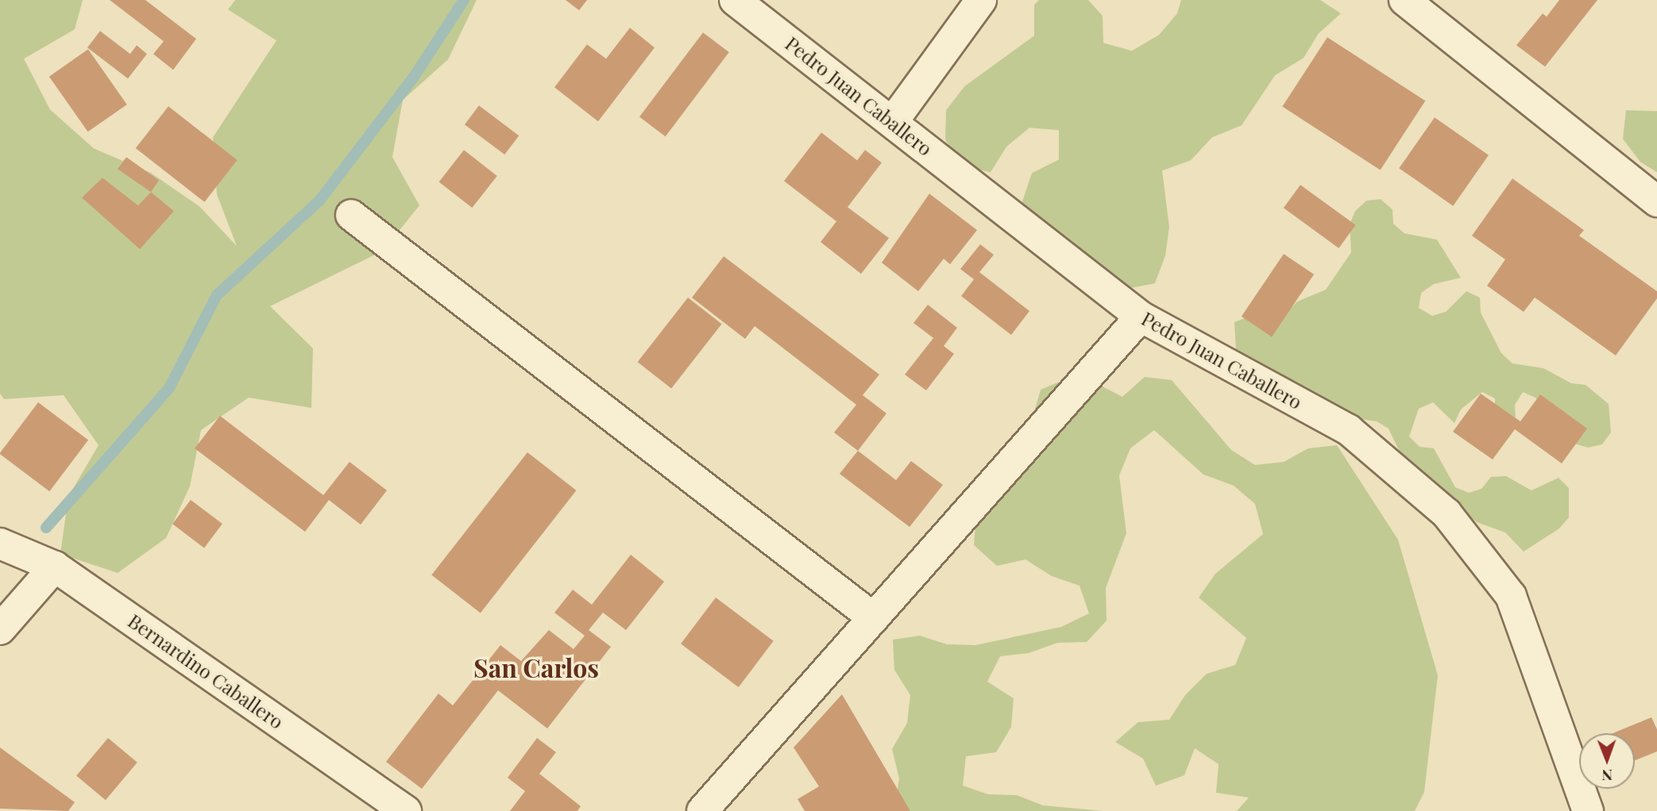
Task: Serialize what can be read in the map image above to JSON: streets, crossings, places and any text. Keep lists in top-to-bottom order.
{
  "streets": {
    "street": ["Pedro Juan Caballero", "Bernardino Caballero"]
  },
  "districts": ["San Carlos"],
  "north": "bottom"
}
